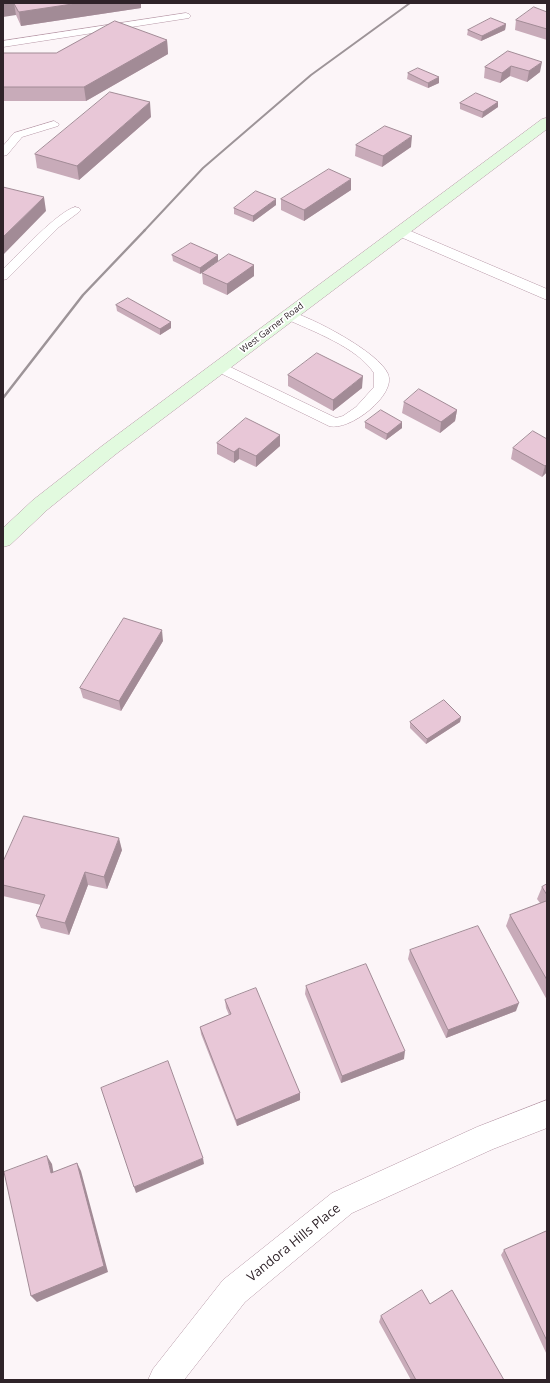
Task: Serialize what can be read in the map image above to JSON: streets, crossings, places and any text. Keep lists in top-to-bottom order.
{
  "streets": {
    "main road": ["West Garner Road"],
    "street": ["Vandora Hills Place"]
  }
}
